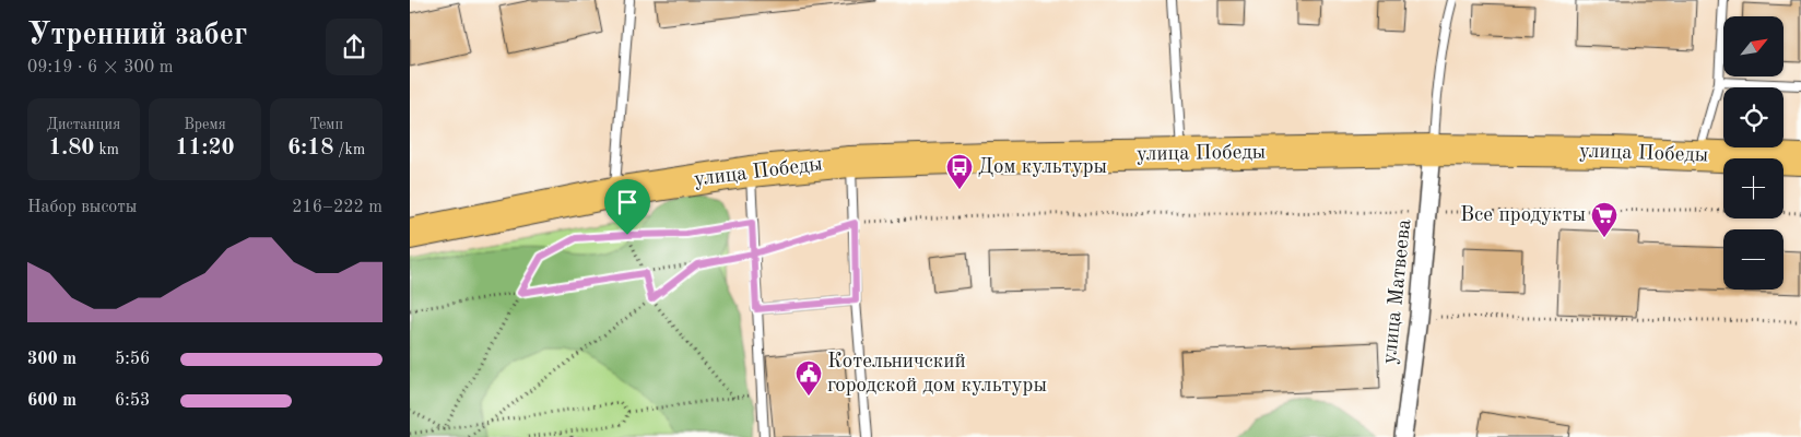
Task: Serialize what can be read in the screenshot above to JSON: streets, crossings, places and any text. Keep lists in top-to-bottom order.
{
  "streets": {
    "highway": ["улица Победы"],
    "street": ["улица Матвеева"]
  },
  "crossings": [
    ["улица Победы", "улица Матвеева"]
  ],
  "places": {
    "bus stop": ["Дом культуры"],
    "supermarket": ["Все продукты"],
    "public building": ["Котельничский городской дом культуры"]
  },
  "north": "top right",
  "page": {
    "heading": ["Утренний забег", "09:19 · 6 × 300 m"],
    "map_buttons": ["+", "−"],
    "stats": [
      ["Дистанция", "1.80 km"],
      ["Время", "11:20"],
      ["Темп", "6:18 /km"]
    ],
    "chart": ["Набор высоты", "216–222 m"],
    "list": [
      {
        "name": "300 m",
        "note": "5:56"
      },
      {
        "name": "600 m",
        "note": "6:53"
      }
    ]
  }
}
